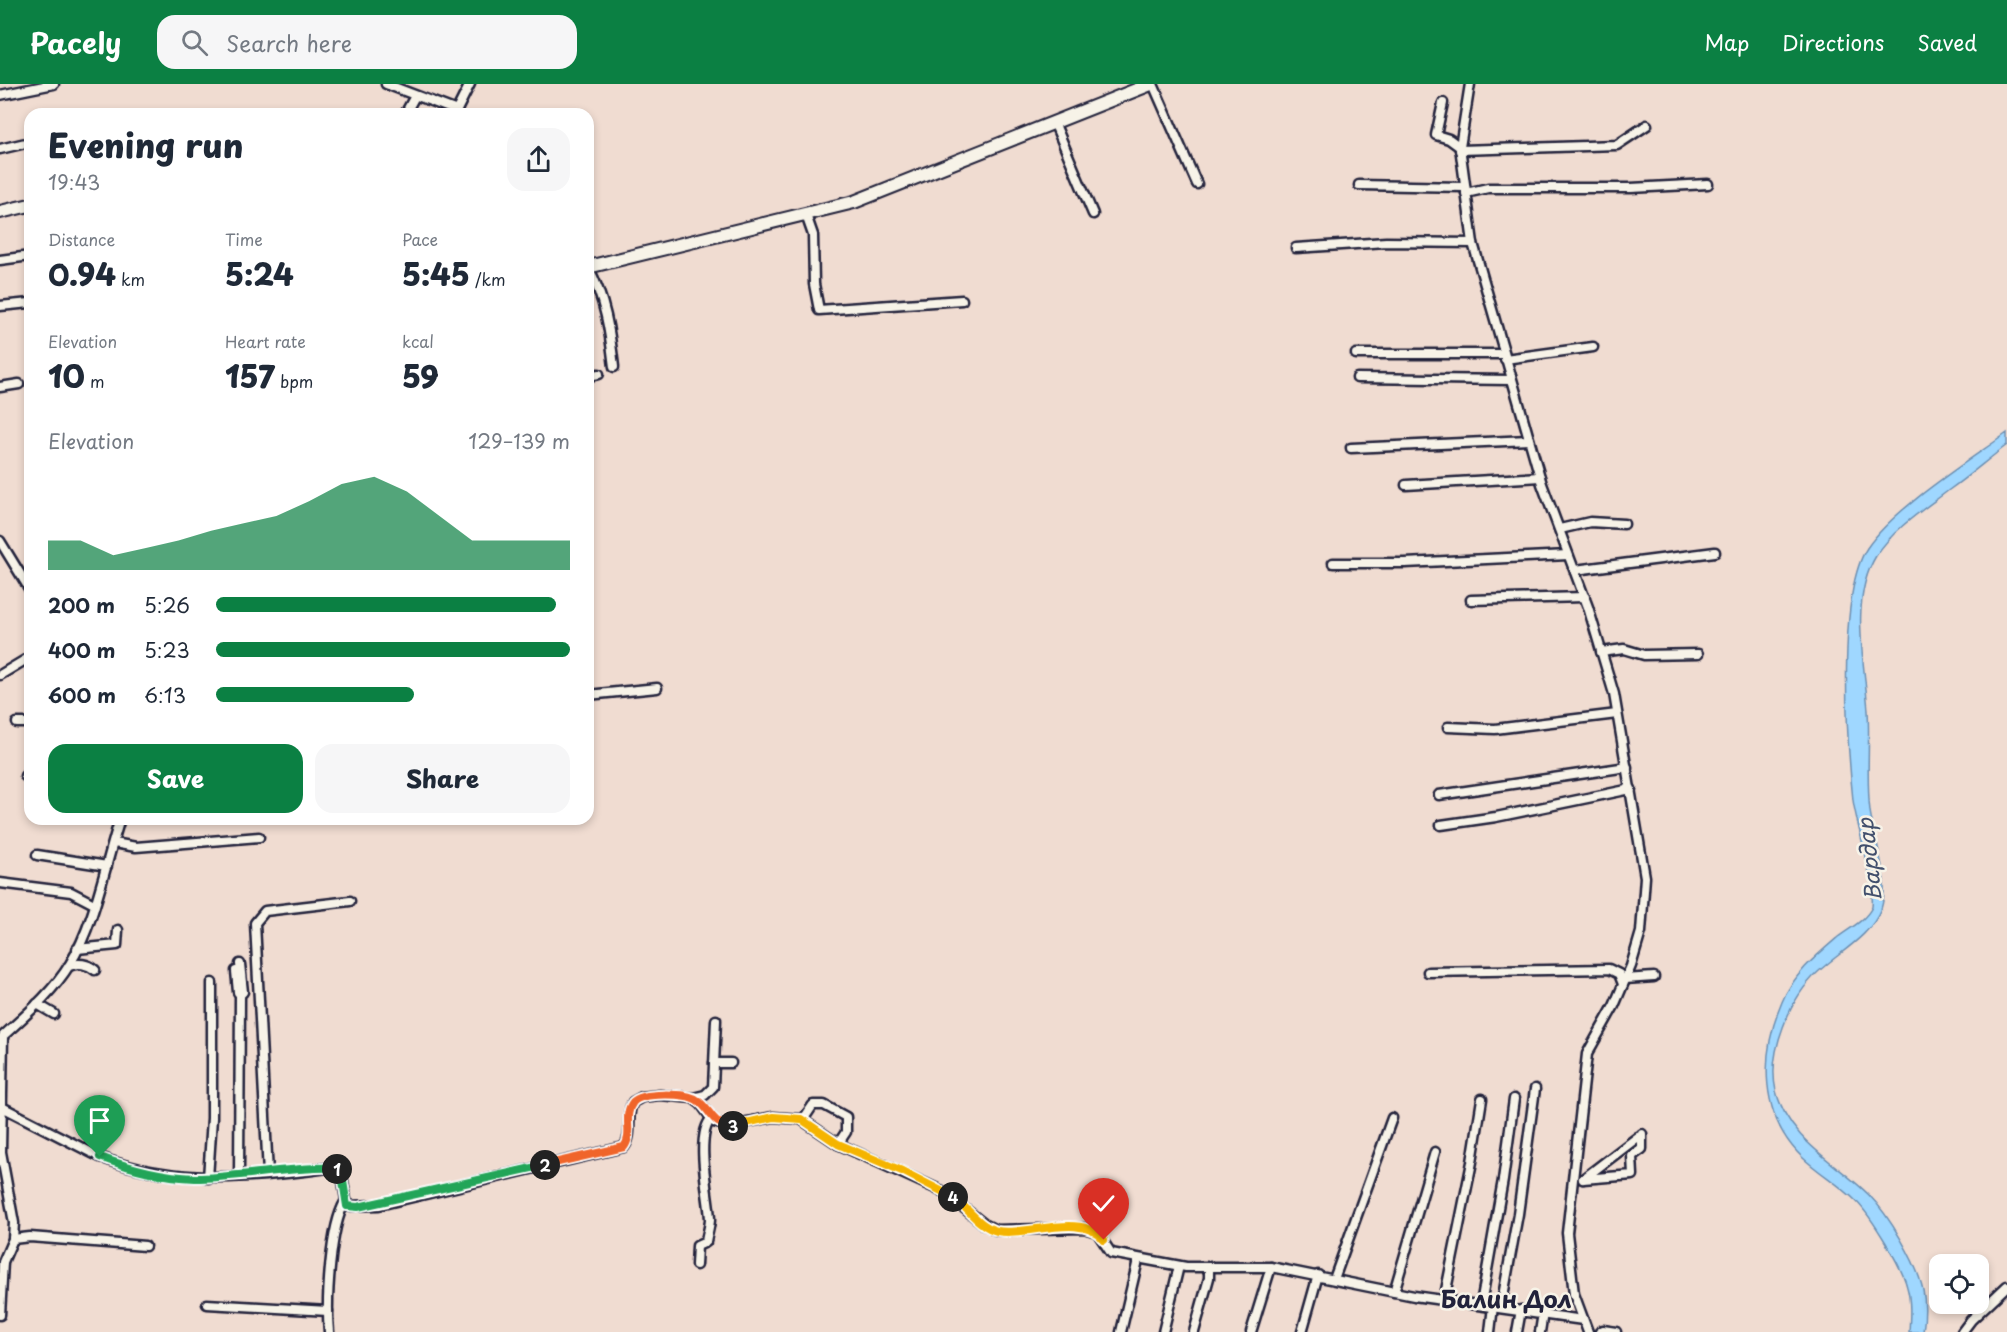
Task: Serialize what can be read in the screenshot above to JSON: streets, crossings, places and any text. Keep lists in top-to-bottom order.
{
  "districts": ["Балин Дол"],
  "water": ["Вардар"],
  "page": {
    "header": "Pacely",
    "search": "Search here",
    "nav": ["Map", "Directions", "Saved"],
    "heading": ["Evening run", "19:43"],
    "stats": [
      ["Distance", "0.94 km"],
      ["Time", "5:24"],
      ["Pace", "5:45 /km"],
      ["Elevation", "10 m"],
      ["Heart rate", "157 bpm"],
      ["kcal", "59"]
    ],
    "chart": ["Elevation", "129–139 m"],
    "list": [
      {
        "name": "200 m",
        "note": "5:26"
      },
      {
        "name": "400 m",
        "note": "5:23"
      },
      {
        "name": "600 m",
        "note": "6:13"
      }
    ],
    "buttons": ["Save", "Share"],
    "pins": [
      "3",
      "2",
      "1",
      "4"
    ]
  }
}
